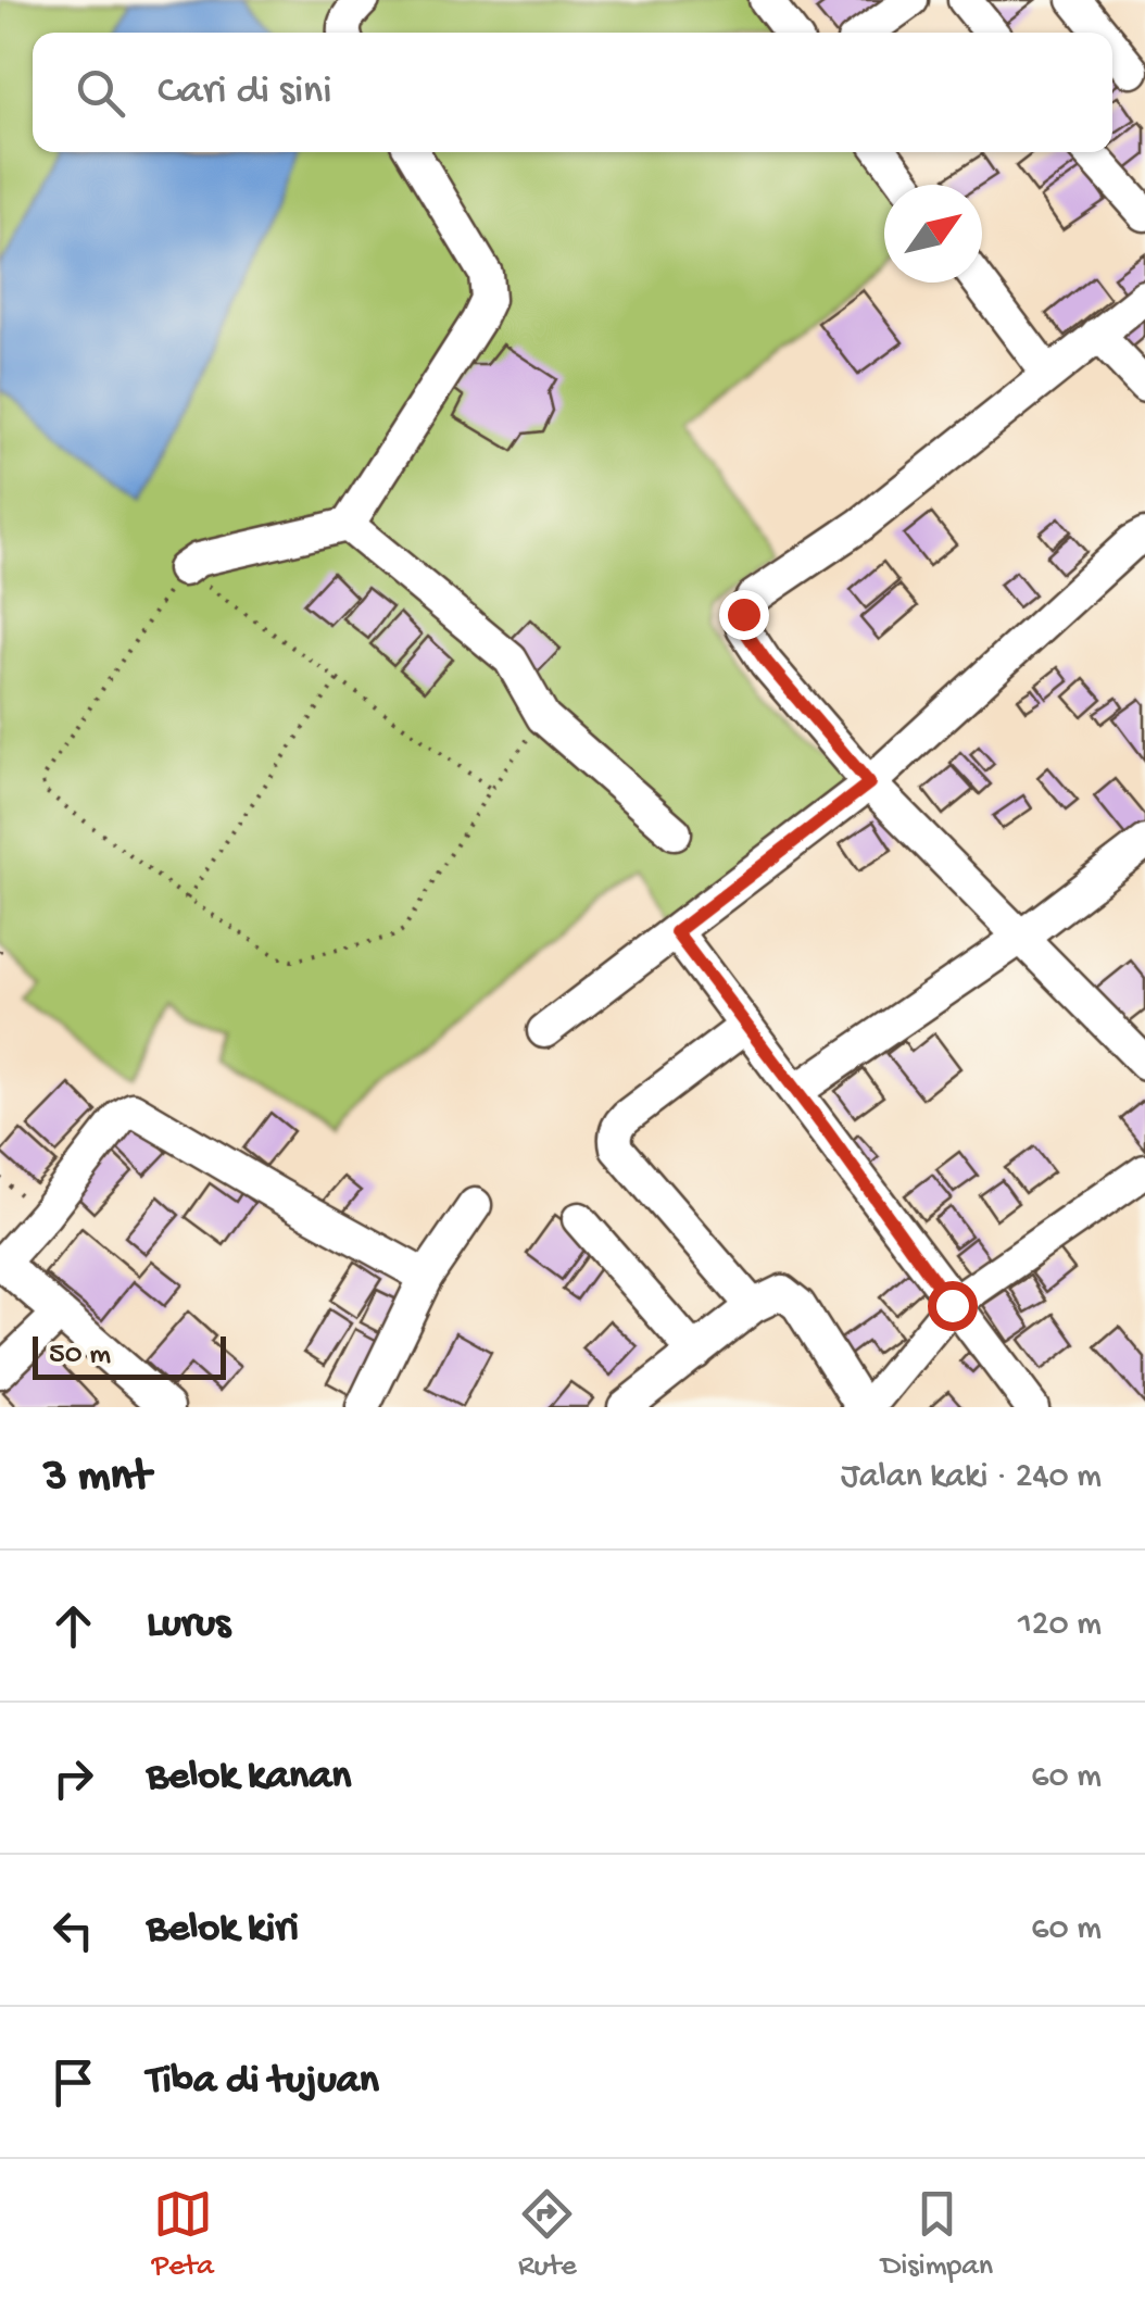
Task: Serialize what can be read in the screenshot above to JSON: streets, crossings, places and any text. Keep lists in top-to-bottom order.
{
  "scale_bar": "50 m",
  "north": "top right",
  "page": {
    "search": "Cari di sini",
    "scale": "50 m",
    "heading": ["3 mnt", "Jalan kaki · 240 m"],
    "list": [
      ["Lurus", "120 m"],
      ["Belok kanan", "60 m"],
      ["Belok kiri", "60 m"],
      "Tiba di tujuan"
    ],
    "nav": ["Peta", "Rute", "Disimpan"]
  }
}
